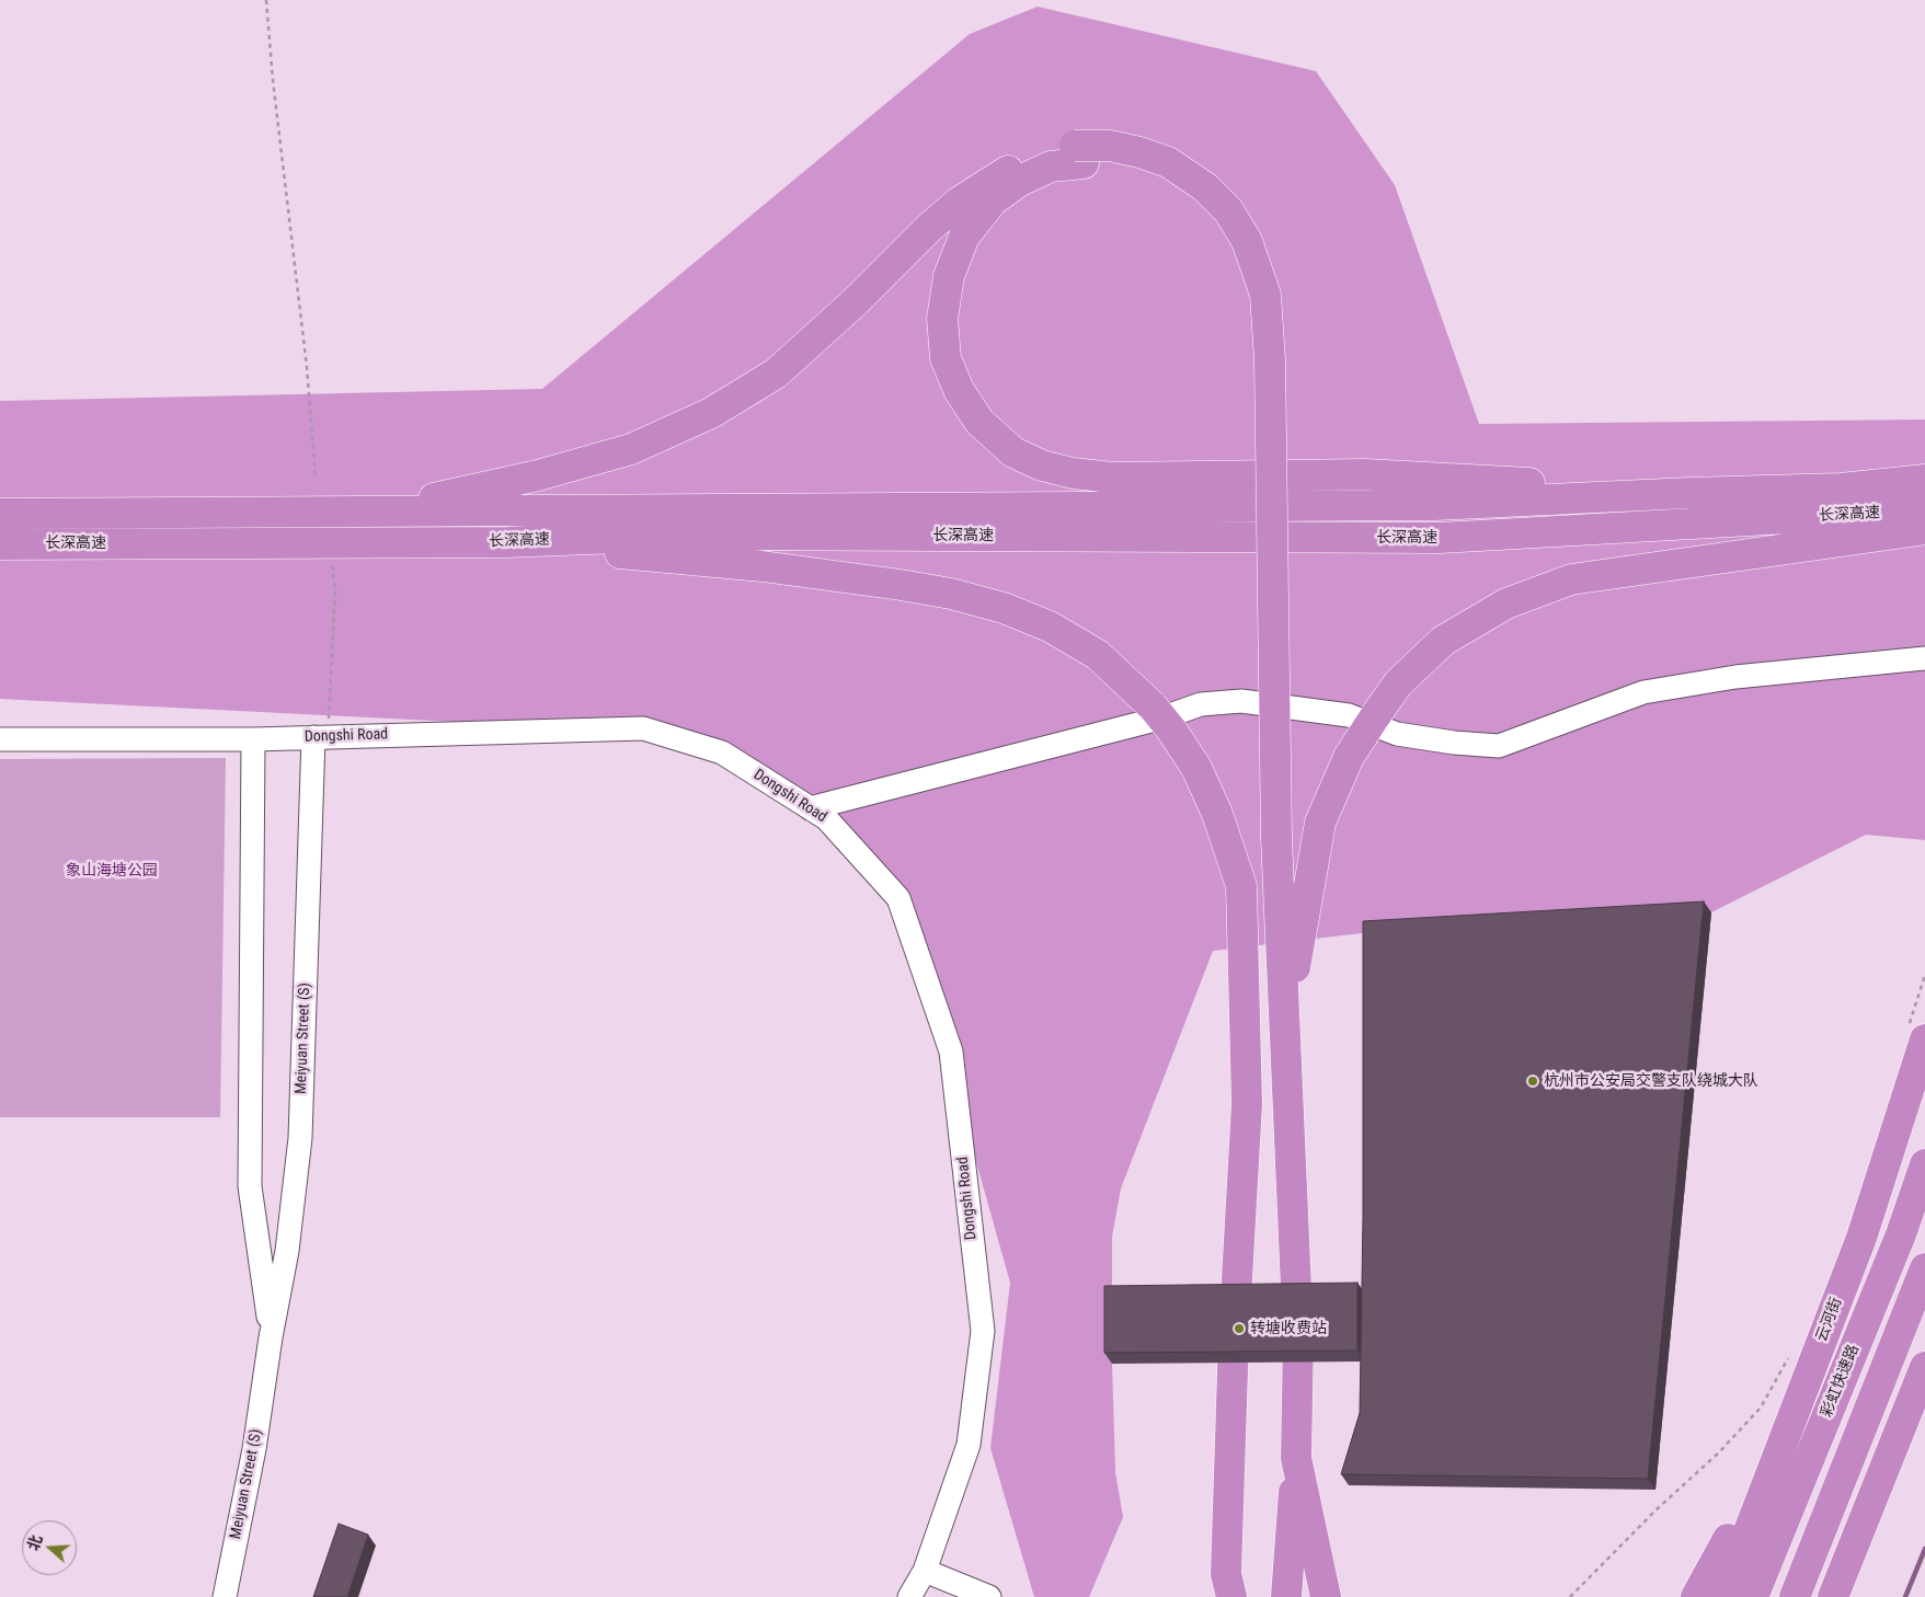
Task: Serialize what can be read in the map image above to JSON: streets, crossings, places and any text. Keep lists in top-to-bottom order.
{
  "streets": {
    "highway": ["长深高速", "云河街", "彩虹快速路"],
    "street": ["Dongshi Road", "Meiyuan Street (S)"]
  },
  "crossings": [
    ["Dongshi Road", "Meiyuan Street (S)"]
  ],
  "parks": ["象山海塘公园"],
  "places": ["杭州市公安局交警支队绕城大队", "转塘收费站"],
  "north": "left"
}
